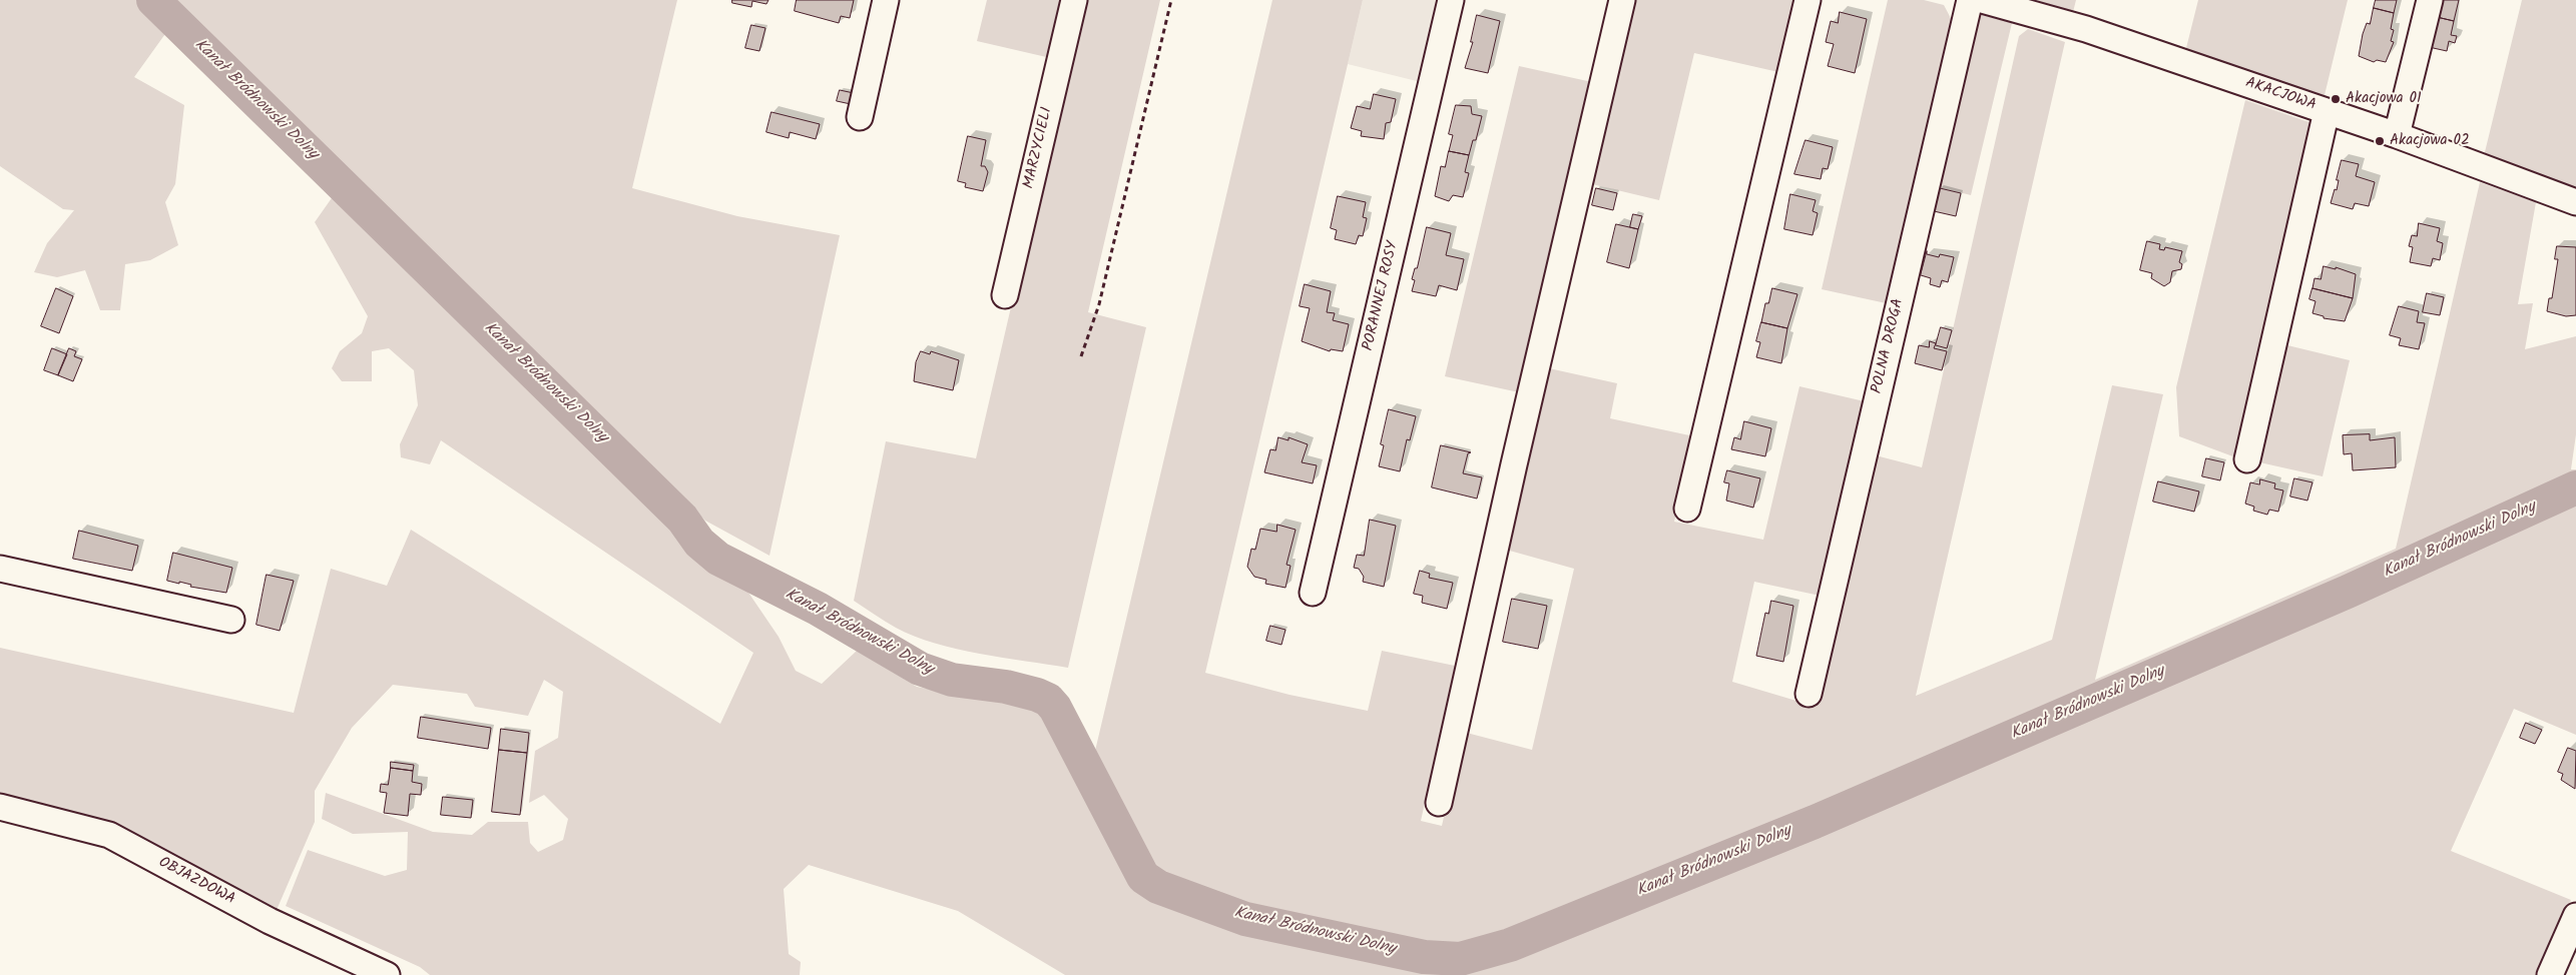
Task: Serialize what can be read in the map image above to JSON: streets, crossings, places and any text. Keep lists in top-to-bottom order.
{
  "streets": {
    "street": [
      "AKACJOWA",
      "MARZYCIELI",
      "PORANNEJ ROSY",
      "POLNA DROGA",
      "OBJAZDOWA"
    ]
  },
  "water": ["Kanał Bródnowski Dolny"],
  "places": ["Akacjowa 01", "Akacjowa 02"]
}
